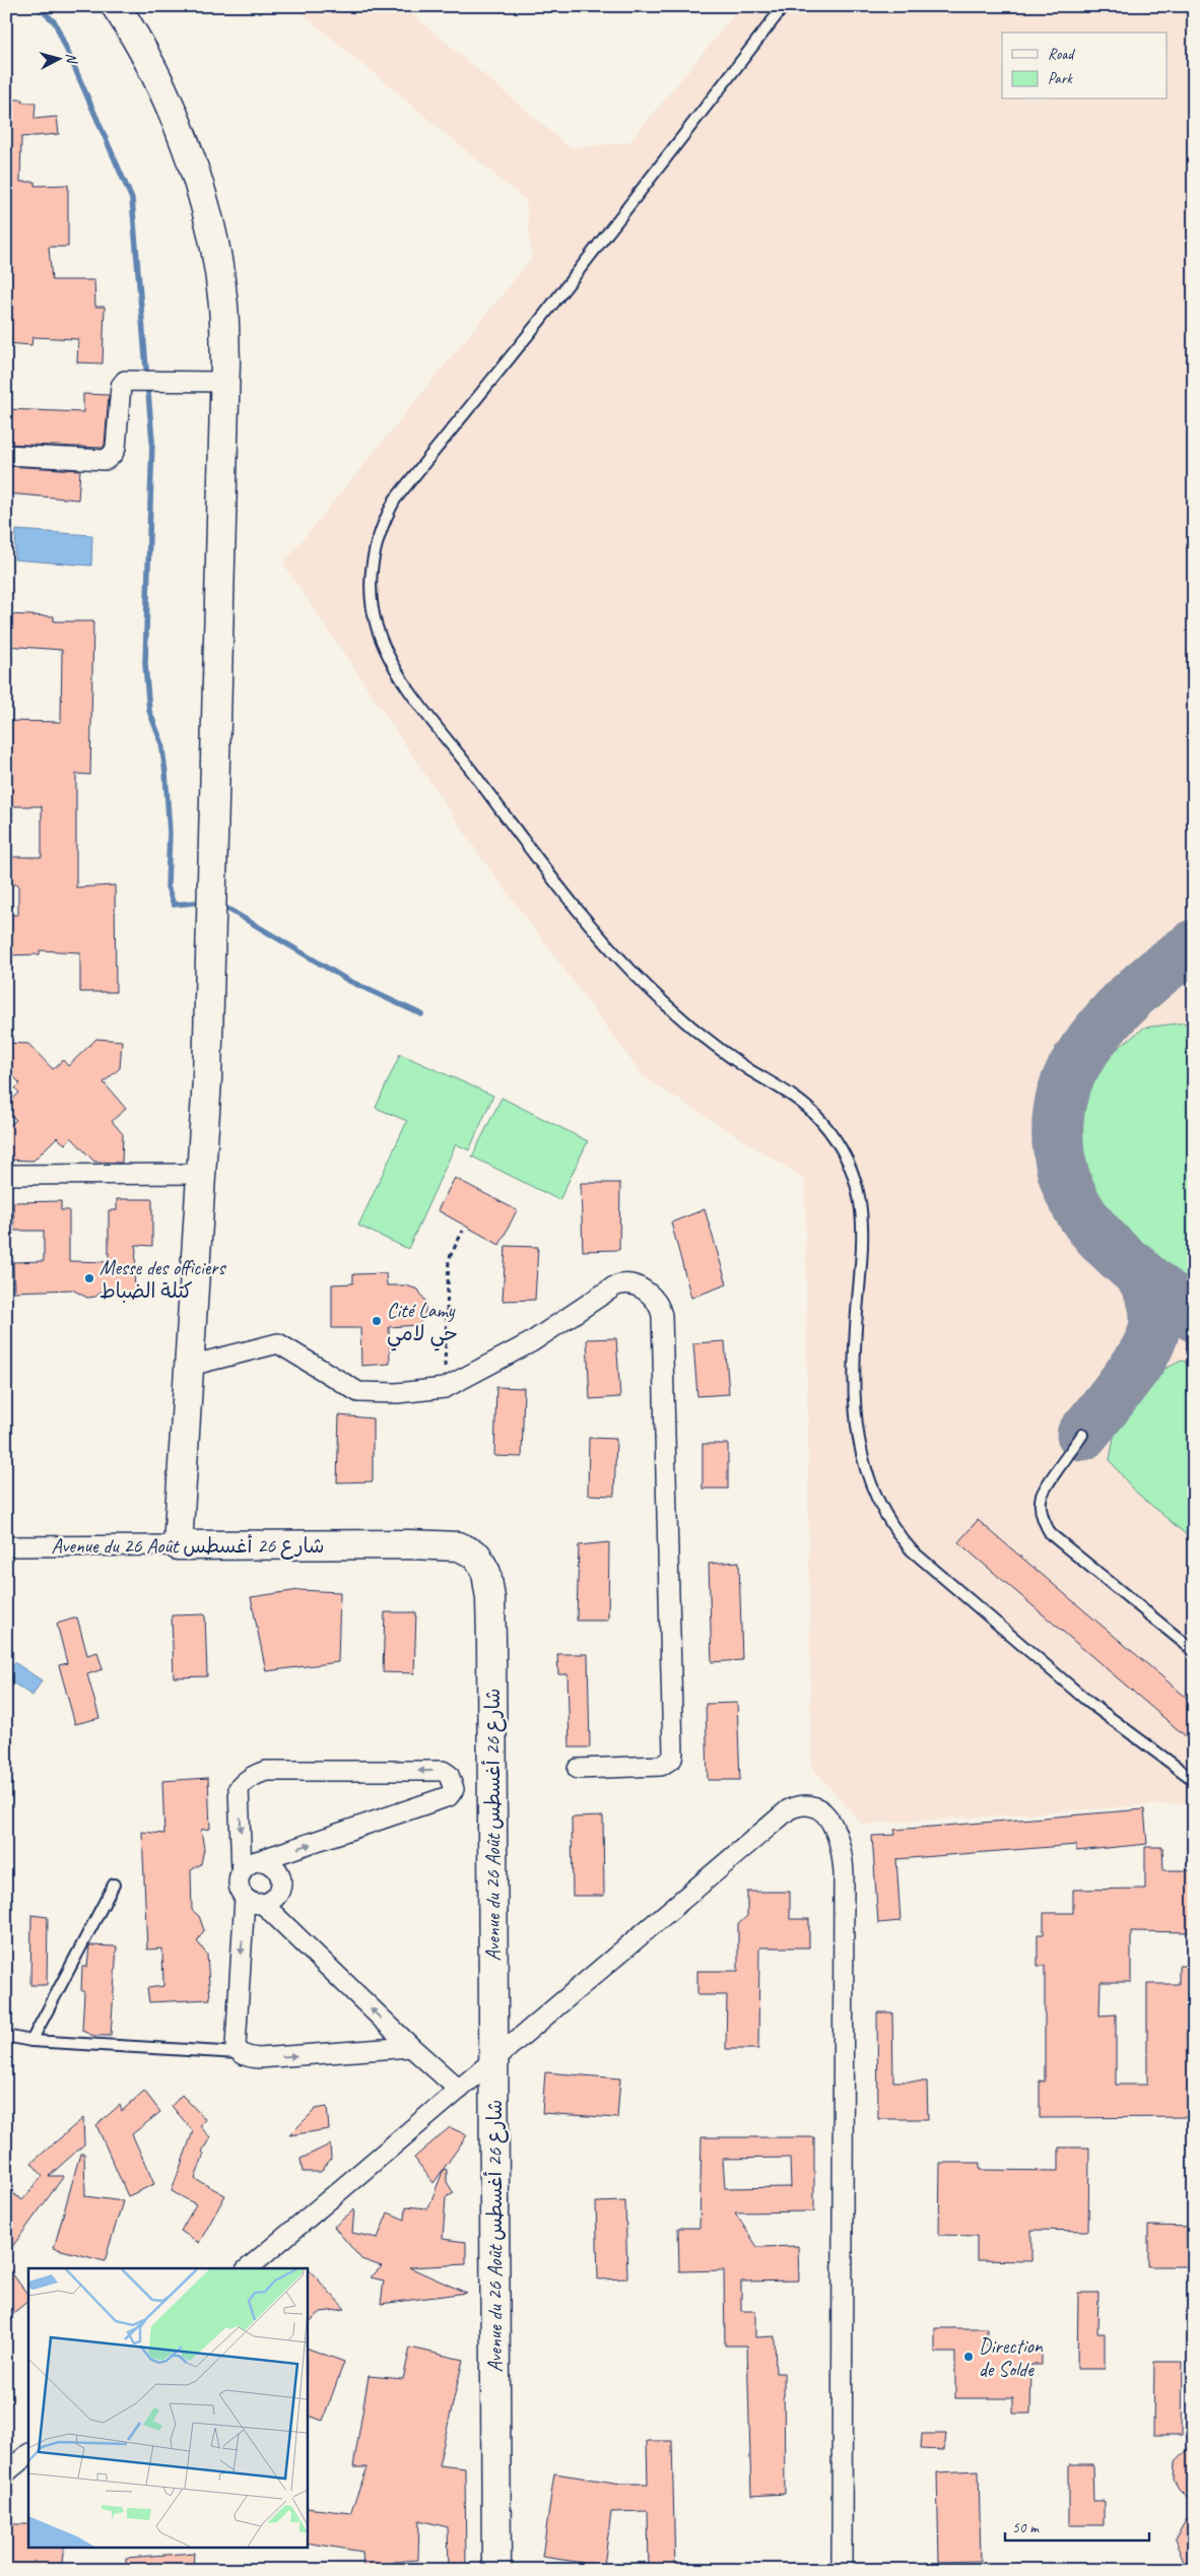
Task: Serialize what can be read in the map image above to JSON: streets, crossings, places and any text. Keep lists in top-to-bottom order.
{
  "streets": {
    "street": ["Avenue du 26 Août شارع 26 أغسطس"]
  },
  "places": ["Messe des officiers كتلة الضباط", "Cité Lamy حي لامي", "Direction de Solde"],
  "legend": ["Road", "Park"],
  "scale_bar": "50 m",
  "north": "right"
}
